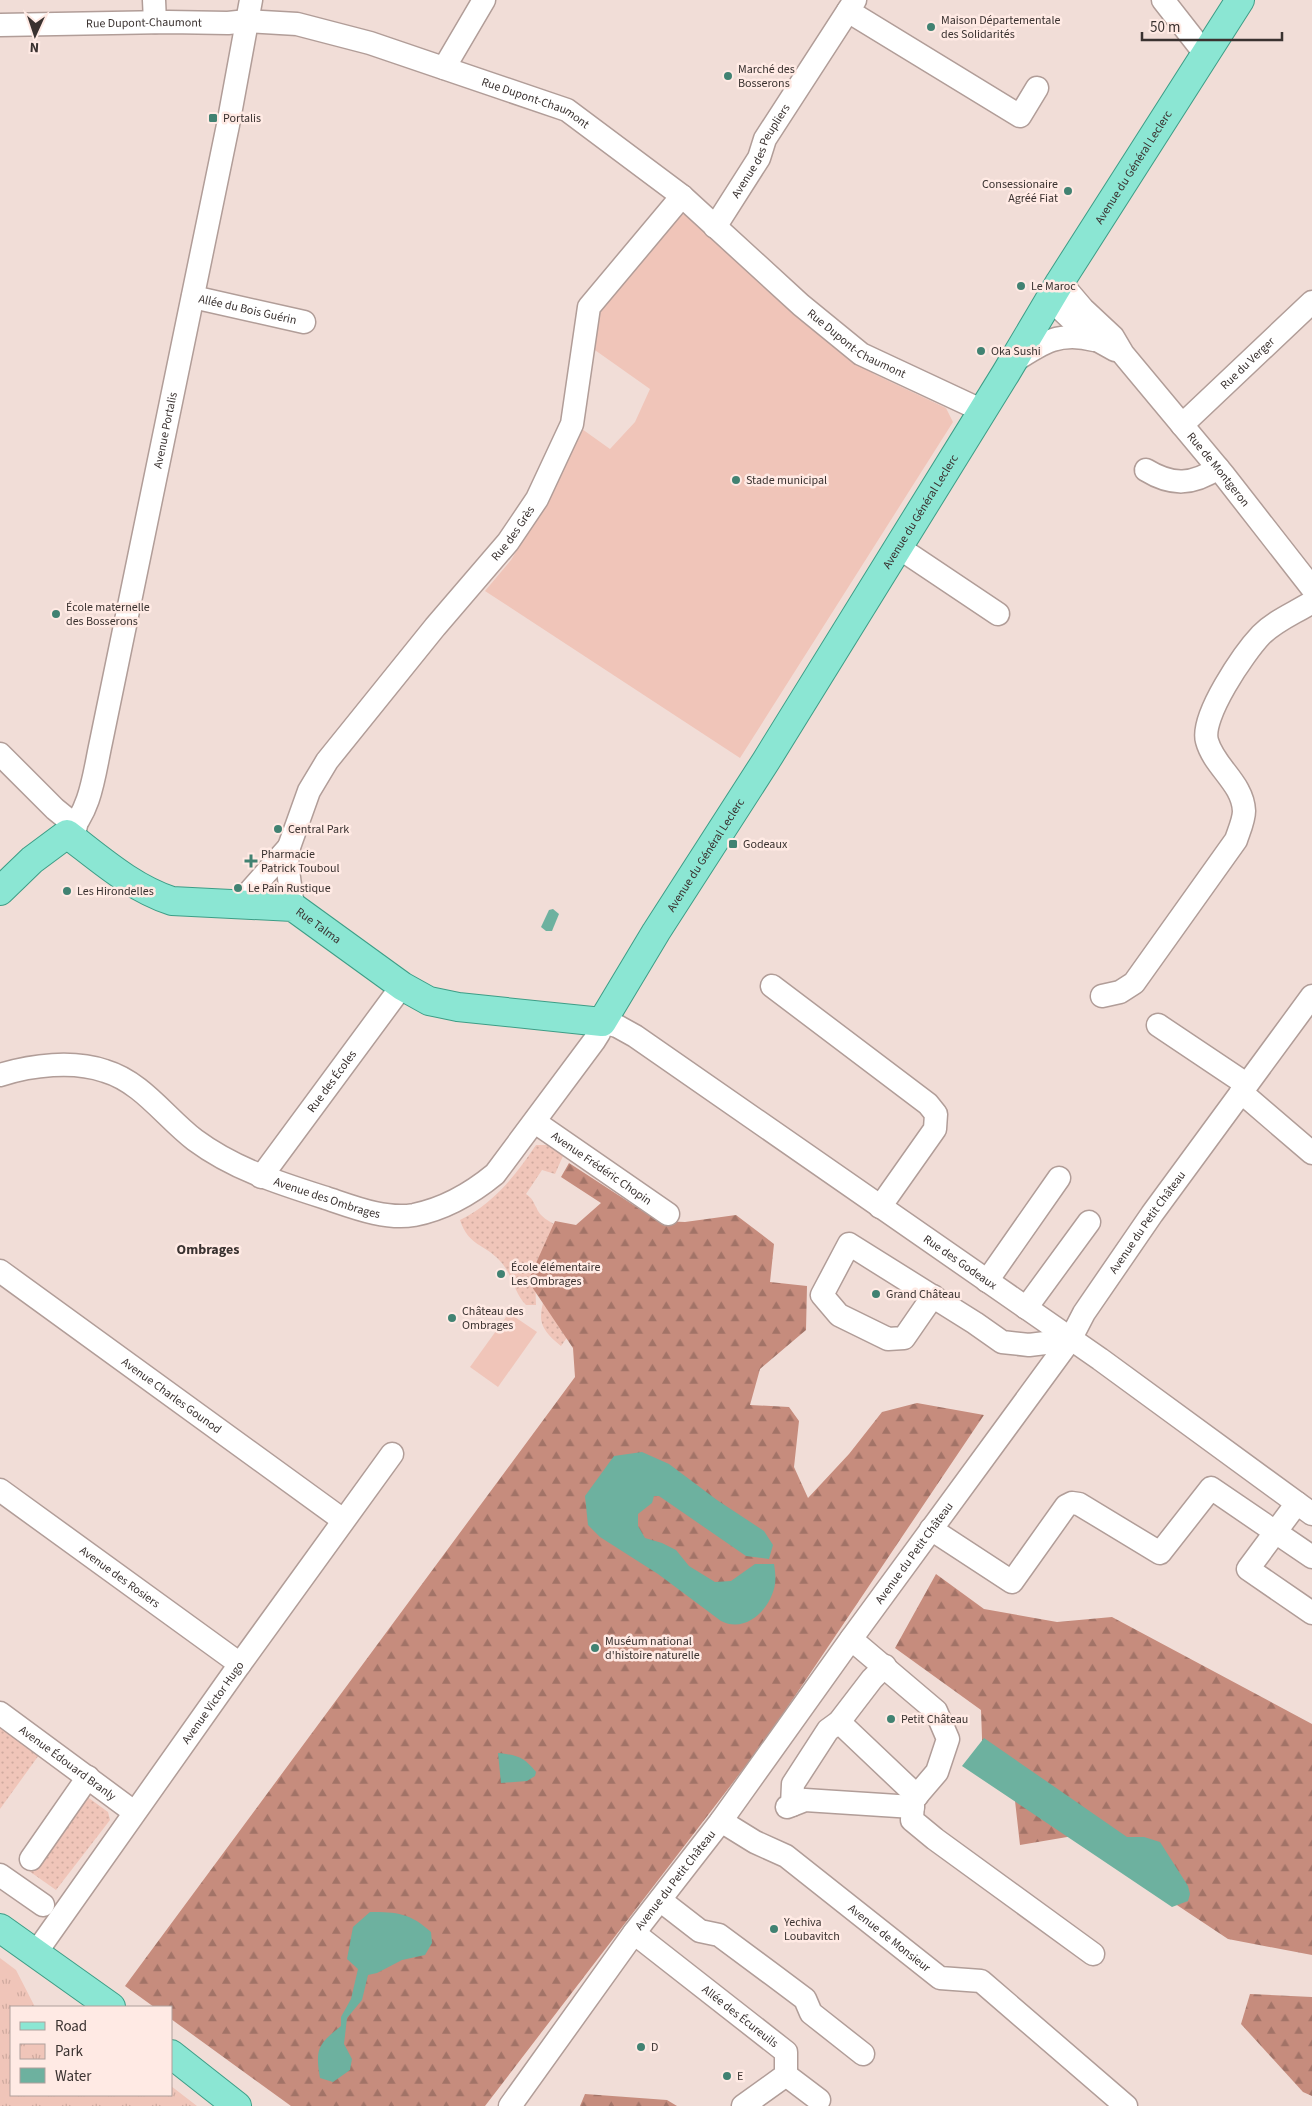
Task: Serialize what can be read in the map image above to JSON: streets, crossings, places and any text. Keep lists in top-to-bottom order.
{
  "streets": {
    "main road": ["Avenue du Général Leclerc", "Rue Talma"],
    "street": [
      "Rue Dupont-Chaumont",
      "Avenue des Peupliers",
      "Allée du Bois Guérin",
      "Rue du Verger",
      "Avenue Portalis",
      "Rue de Montgeron",
      "Rue des Grès",
      "Rue des Écoles",
      "Avenue Frédéric Chopin",
      "Avenue des Ombrages",
      "Avenue du Petit Château",
      "Rue des Godeaux",
      "Avenue Charles Gounod",
      "Avenue des Rosiers",
      "Avenue Victor Hugo",
      "Avenue Édouard Branly",
      "Avenue de Monsieur",
      "Allée des Écureuils"
    ]
  },
  "crossings": [
    ["Rue Dupont-Chaumont", "Avenue des Peupliers"],
    ["Rue Dupont-Chaumont", "Avenue du Général Leclerc"],
    ["Rue Dupont-Chaumont", "Avenue Portalis"],
    ["Rue Dupont-Chaumont", "Rue des Grès"],
    ["Avenue du Général Leclerc", "Rue de Montgeron"],
    ["Avenue du Général Leclerc", "Rue Talma"],
    ["Avenue du Général Leclerc", "Avenue des Ombrages"],
    ["Avenue du Général Leclerc", "Rue des Godeaux"],
    ["Allée du Bois Guérin", "Avenue Portalis"],
    ["Rue du Verger", "Rue de Montgeron"],
    ["Avenue Portalis", "Rue Talma"],
    ["Rue des Grès", "Rue Talma"],
    ["Rue Talma", "Rue des Écoles"],
    ["Rue Talma", "Avenue des Ombrages"],
    ["Rue Talma", "Rue des Godeaux"],
    ["Rue des Écoles", "Avenue des Ombrages"],
    ["Avenue Frédéric Chopin", "Avenue des Ombrages"],
    ["Avenue des Ombrages", "Rue des Godeaux"],
    ["Avenue du Petit Château", "Rue des Godeaux"],
    ["Avenue du Petit Château", "Avenue de Monsieur"],
    ["Avenue du Petit Château", "Allée des Écureuils"],
    ["Avenue Charles Gounod", "Avenue Victor Hugo"],
    ["Avenue des Rosiers", "Avenue Victor Hugo"],
    ["Avenue Victor Hugo", "Avenue Édouard Branly"]
  ],
  "districts": ["Ombrages"],
  "places": {
    "other": [
      "Maison Départementale des Solidarités",
      "Marché des Bosserons",
      "Consessionaire Agréé Fiat",
      "Le Maroc",
      "Oka Sushi",
      "Stade municipal",
      "École maternelle des Bosserons",
      "Central Park",
      "Le Pain Rustique",
      "Les Hirondelles",
      "École élémentaire Les Ombrages",
      "Grand Château",
      "Château des Ombrages",
      "Muséum national d'histoire naturelle",
      "Petit Château",
      "Yechiva Loubavitch",
      "D",
      "E"
    ],
    "transit": ["Portalis", "Godeaux"],
    "health": ["Pharmacie Patrick Touboul"]
  },
  "legend": ["Road", "Park", "Water"],
  "scale_bar": "50 m",
  "north": "bottom"
}
